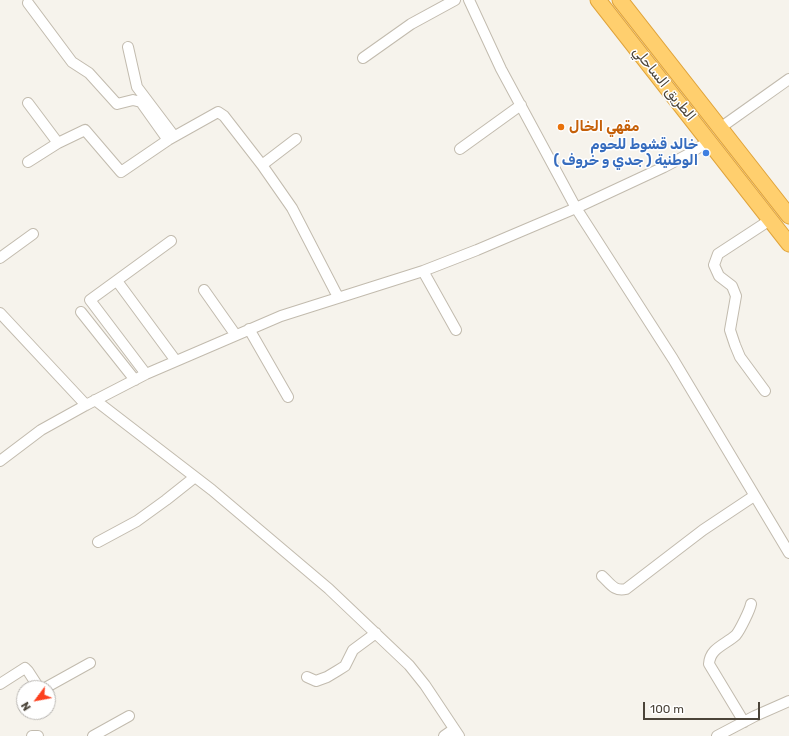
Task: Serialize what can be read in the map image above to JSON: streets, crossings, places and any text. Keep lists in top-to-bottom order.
{
  "streets": {
    "highway": ["الطريق الساحلي"]
  },
  "places": ["مقهي الخال", "خالد قشوط للحوم الوطنية ( جدي و خروف )"],
  "scale_bar": "100 m",
  "north": "bottom left"
}
